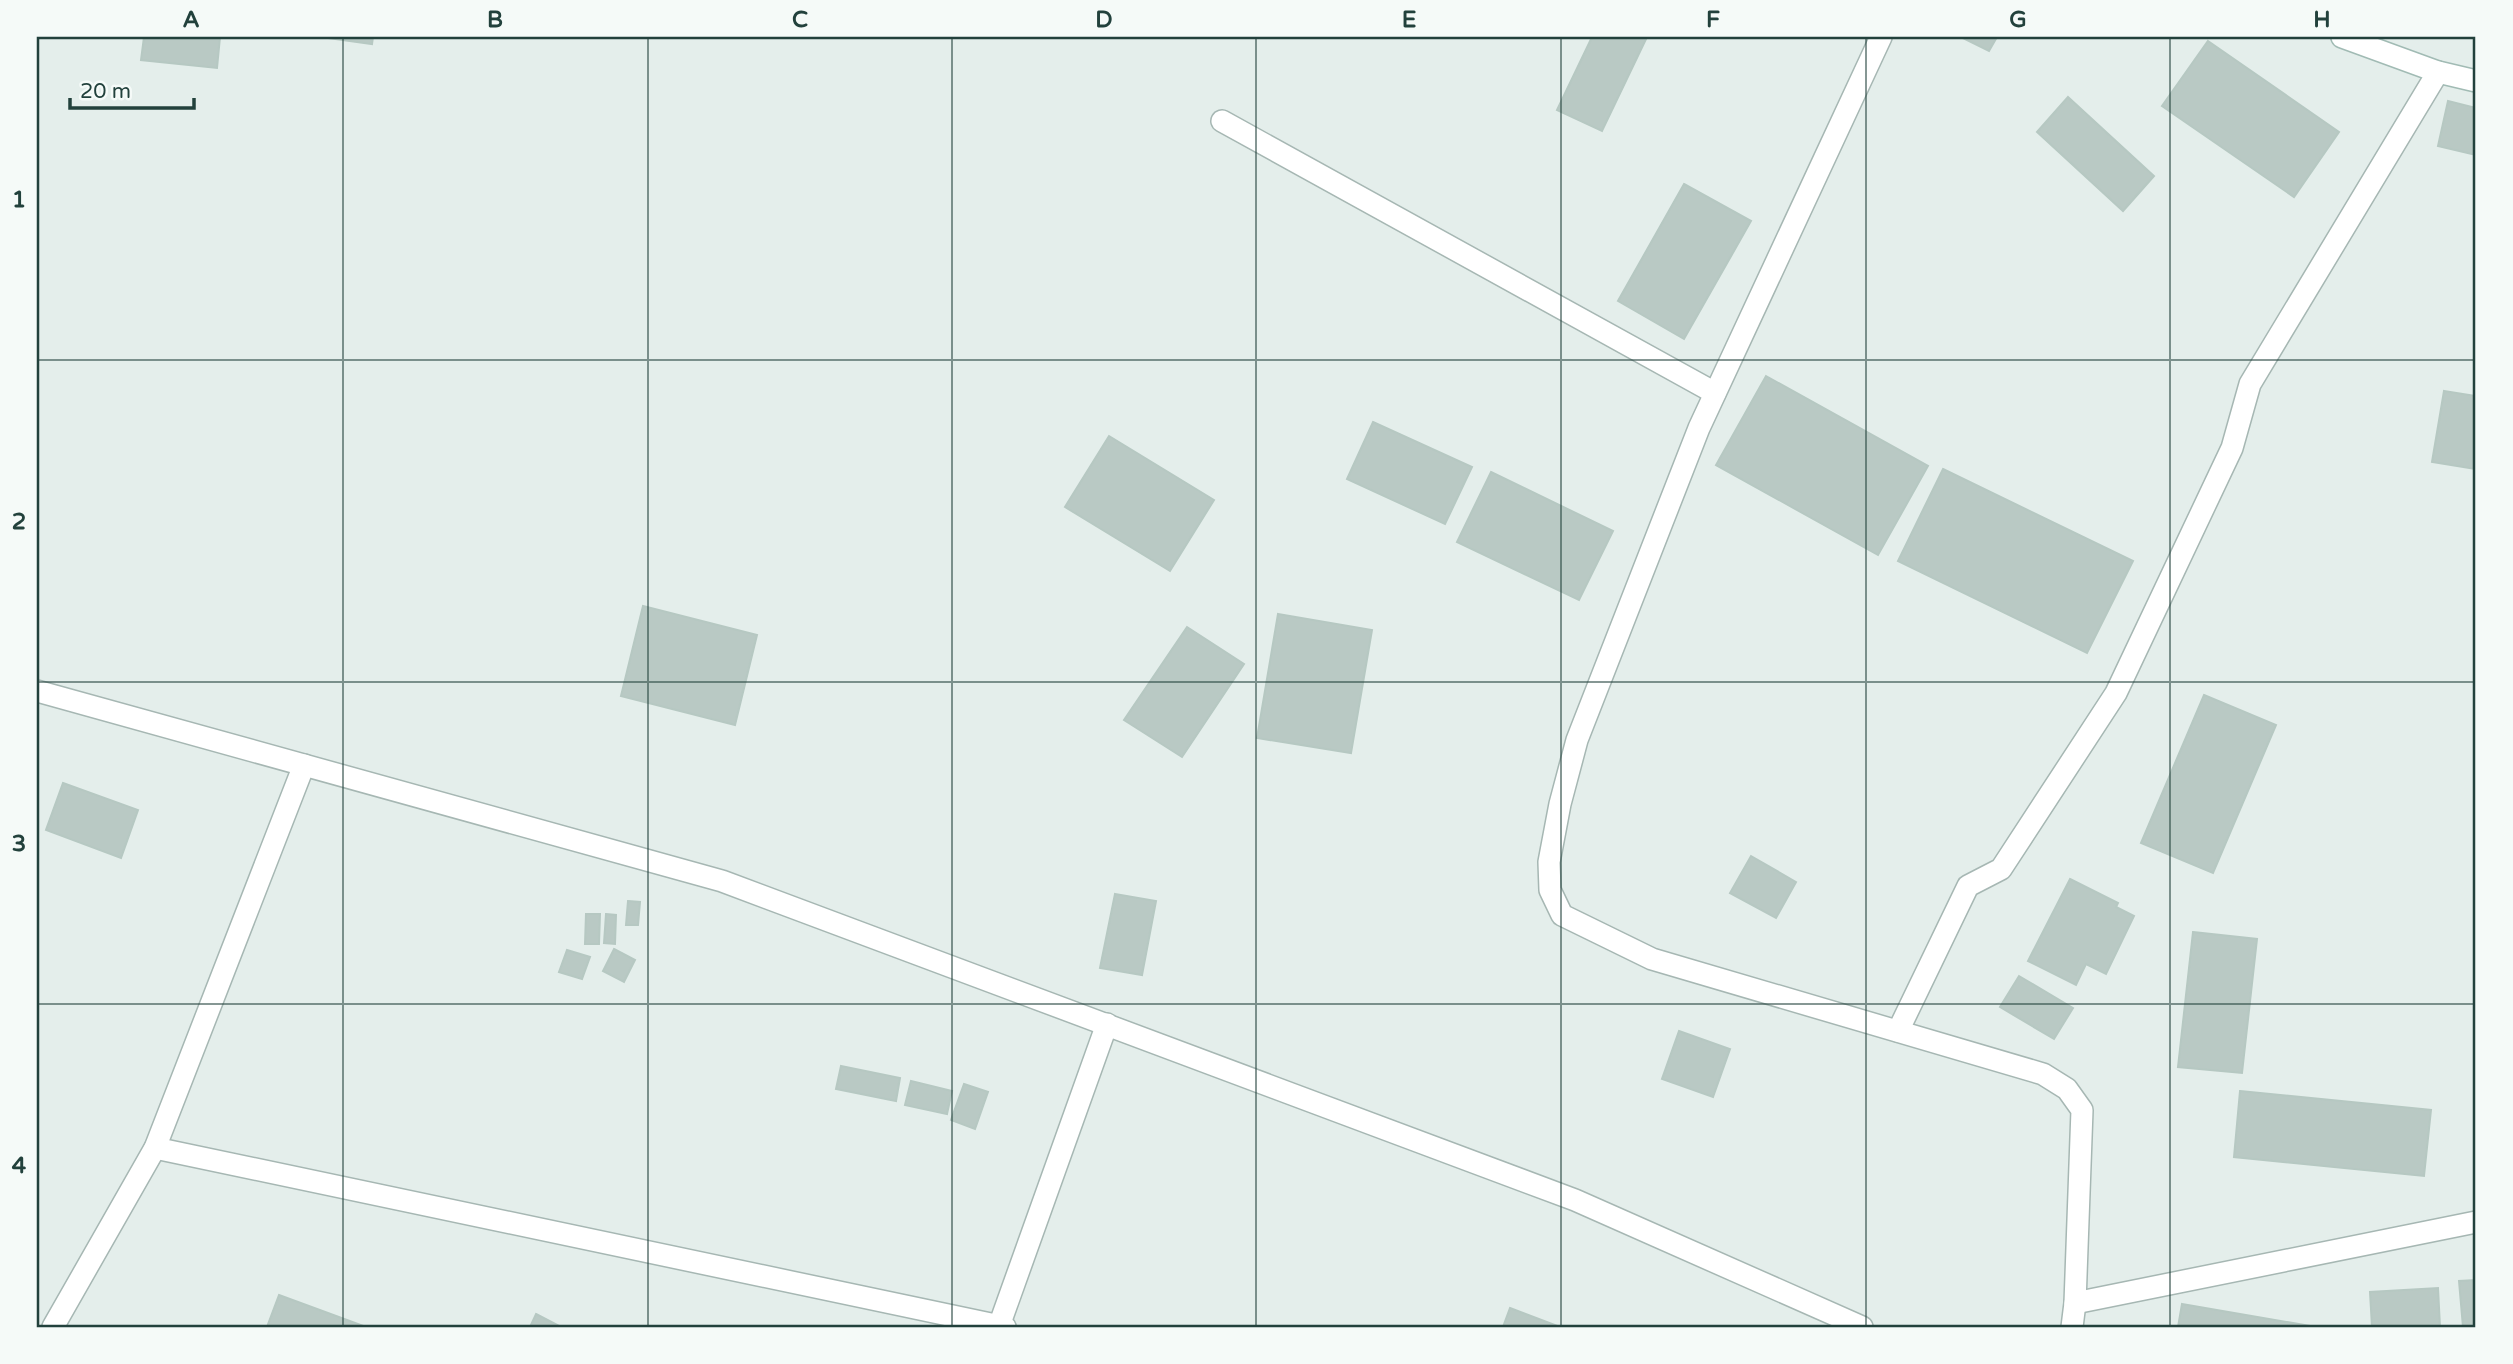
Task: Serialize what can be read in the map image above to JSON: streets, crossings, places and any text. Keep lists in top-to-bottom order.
{
  "scale_bar": "20 m",
  "grid": {
    "columns": [
      "A",
      "B",
      "C",
      "D",
      "E",
      "F",
      "G",
      "H"
    ],
    "rows": [
      "1",
      "2",
      "3",
      "4"
    ]
  }
}
